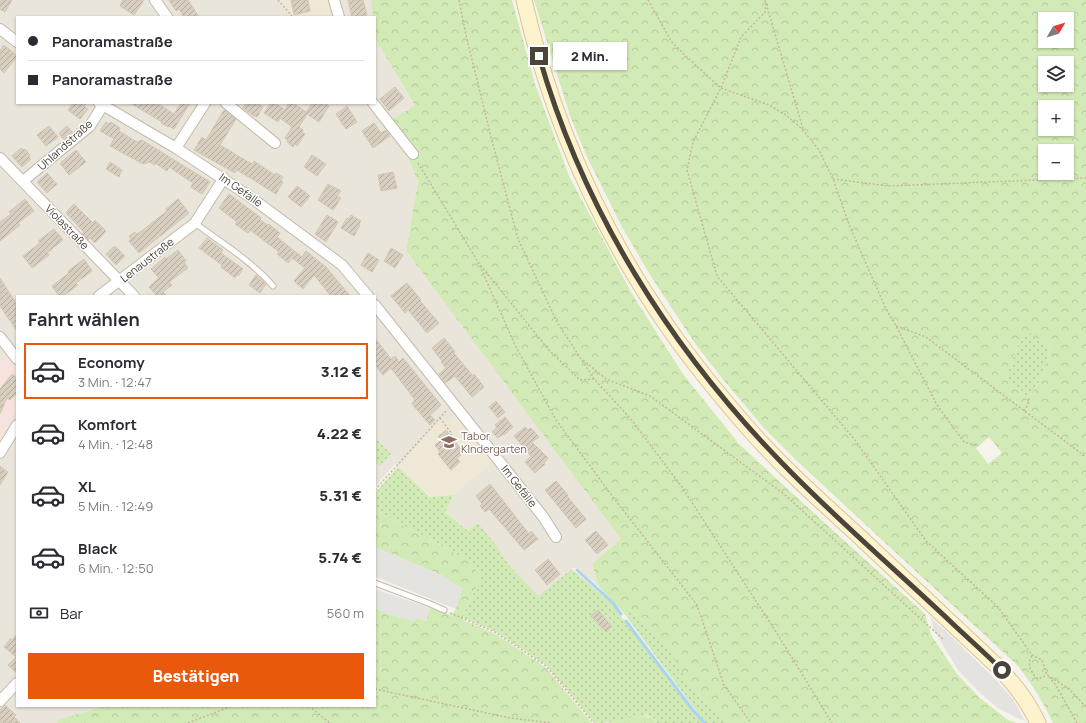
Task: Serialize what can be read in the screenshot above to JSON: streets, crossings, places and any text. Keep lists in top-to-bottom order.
{
  "streets": {
    "street": [
      "Uhlandstraße",
      "Im Gefälle",
      "Violastraße",
      "Lenaustraße"
    ]
  },
  "crossings": [
    ["Uhlandstraße", "Im Gefälle"],
    ["Uhlandstraße", "Violastraße"],
    ["Im Gefälle", "Lenaustraße"],
    ["Violastraße", "Lenaustraße"]
  ],
  "places": {
    "school or university": ["Tabor KIndergarten"]
  },
  "north": "top right",
  "page": {
    "map_buttons": ["+", "−"],
    "banner": ["Panoramastraße", "Panoramastraße"],
    "bubble": "2 Min.",
    "heading": "Fahrt wählen",
    "list": [
      {
        "name": "Economy",
        "note": "3 Min. · 12:47",
        "value": "3.12 €"
      },
      {
        "name": "Komfort",
        "note": "4 Min. · 12:48",
        "value": "4.22 €"
      },
      {
        "name": "XL",
        "note": "5 Min. · 12:49",
        "value": "5.31 €"
      },
      {
        "name": "Black",
        "note": "6 Min. · 12:50",
        "value": "5.74 €"
      }
    ],
    "pay": ["Bar", "560 m"],
    "buttons": "Bestätigen"
  }
}
